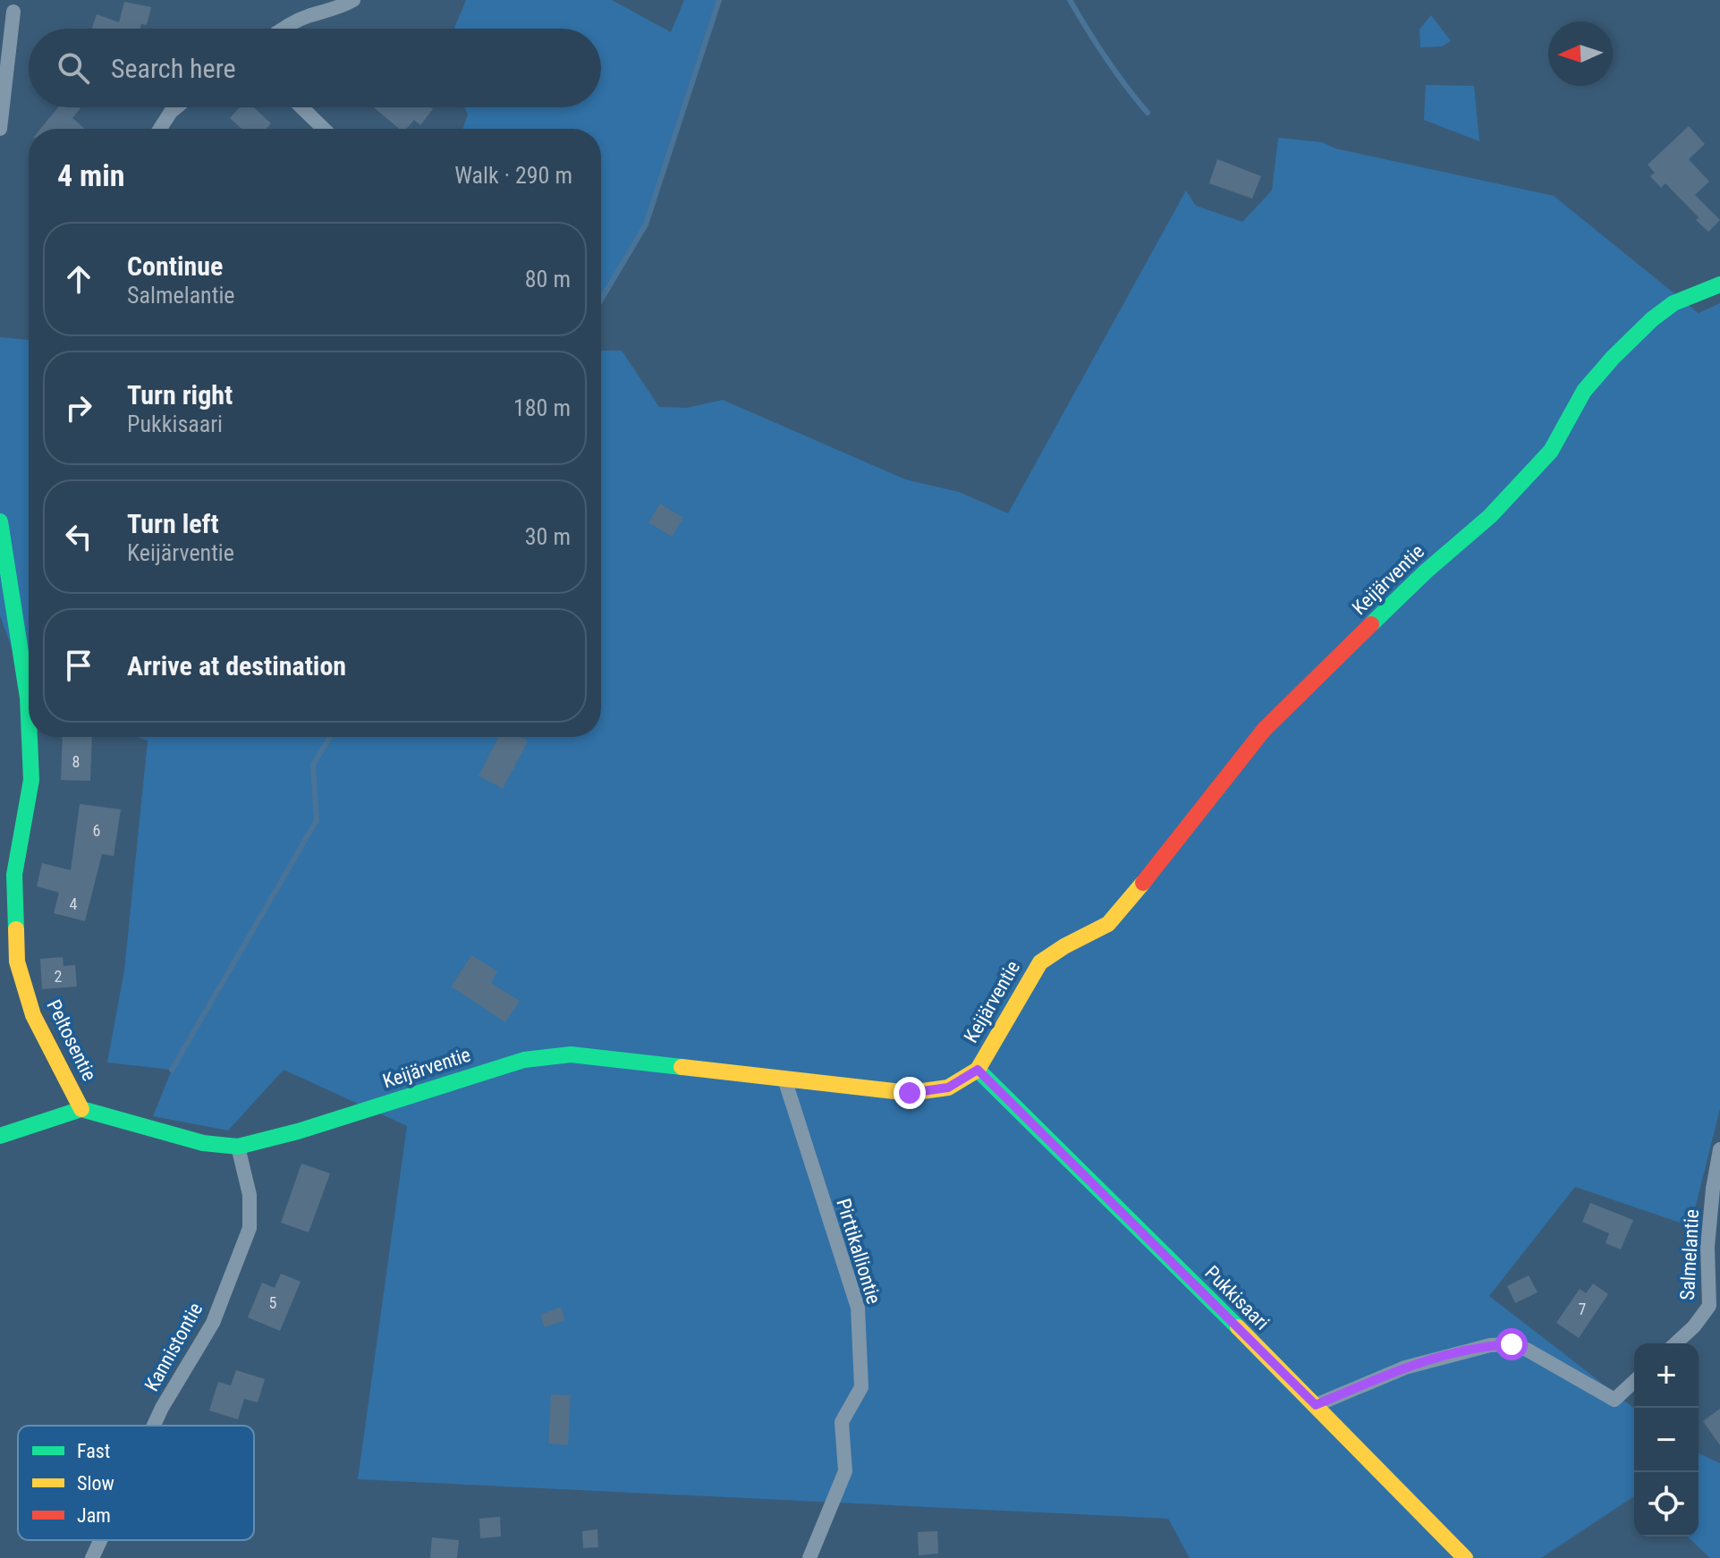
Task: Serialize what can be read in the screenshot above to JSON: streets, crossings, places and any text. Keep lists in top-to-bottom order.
{
  "streets": {
    "street": [
      "Keijärventie",
      "Peltosentie",
      "Pirttikalliontie",
      "Salmelantie",
      "Pukkisaari",
      "Kannistontie"
    ]
  },
  "crossings": [
    ["Keijärventie", "Peltosentie"],
    ["Keijärventie", "Pirttikalliontie"],
    ["Keijärventie", "Pukkisaari"],
    ["Keijärventie", "Kannistontie"]
  ],
  "house_numbers": [
    "8",
    "6",
    "4",
    "2",
    "5",
    "7"
  ],
  "legend": ["Fast", "Slow", "Jam"],
  "north": "left",
  "page": {
    "search": "Search here",
    "heading": ["4 min", "Walk · 290 m"],
    "list": [
      ["Continue", "Salmelantie", "80 m"],
      ["Turn right", "Pukkisaari", "180 m"],
      ["Turn left", "Keijärventie", "30 m"],
      "Arrive at destination"
    ],
    "map_buttons": ["+", "−"]
  }
}
